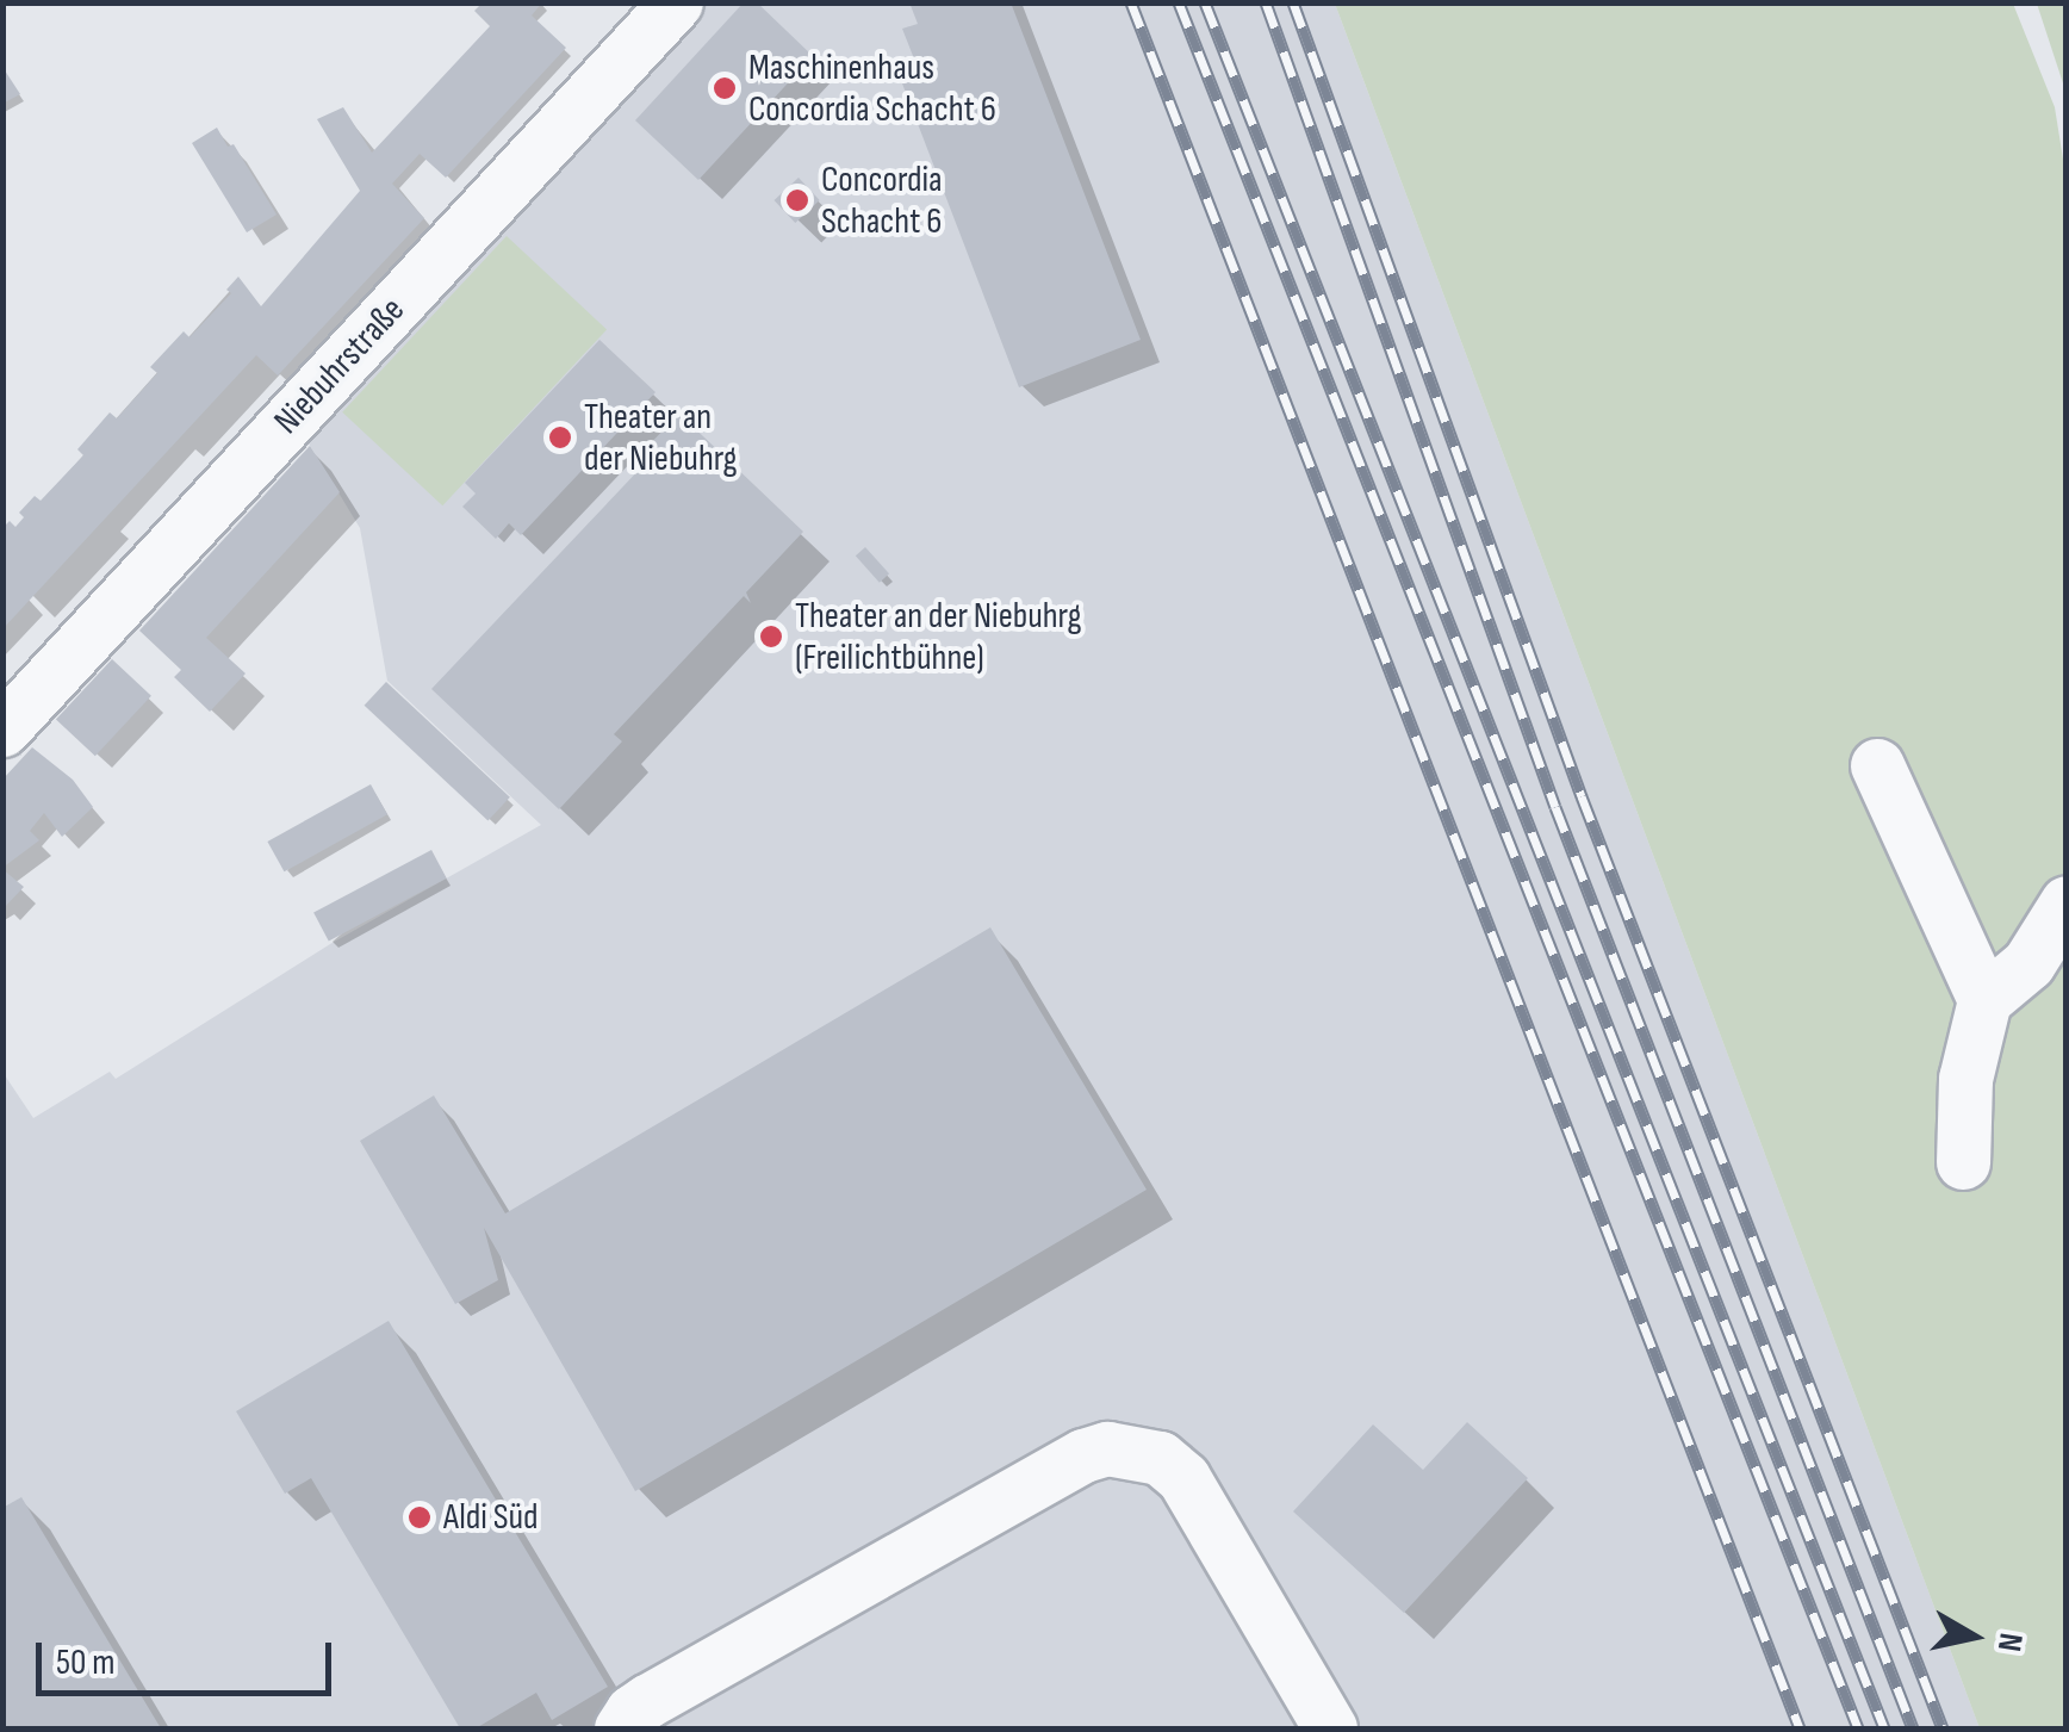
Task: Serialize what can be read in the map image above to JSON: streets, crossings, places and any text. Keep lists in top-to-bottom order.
{
  "streets": {
    "street": ["Niebuhrstraße"]
  },
  "places": [
    "Maschinenhaus Concordia Schacht 6",
    "Concordia Schacht 6",
    "Theater an der Niebuhrg",
    "Theater an der Niebuhrg (Freilichtbühne)",
    "Aldi Süd"
  ],
  "scale_bar": "50 m",
  "north": "right"
}
